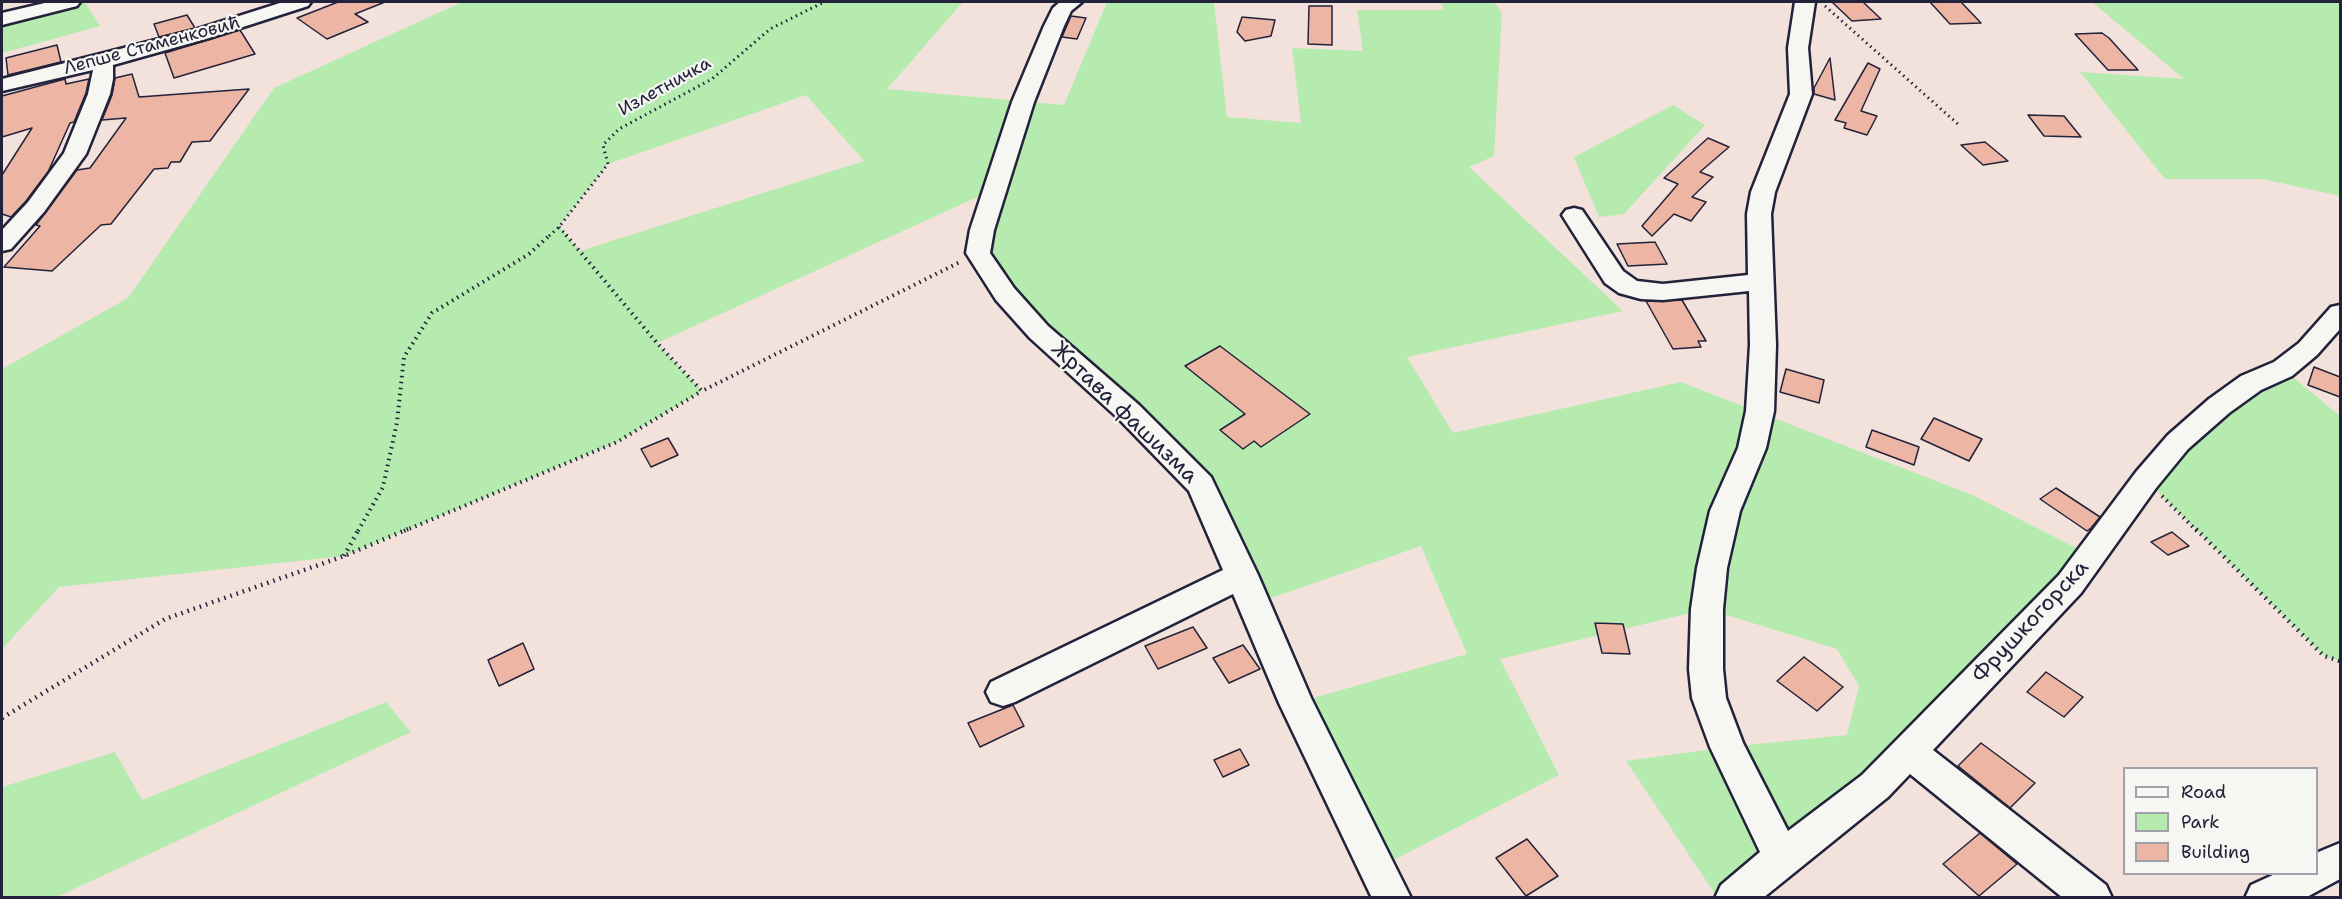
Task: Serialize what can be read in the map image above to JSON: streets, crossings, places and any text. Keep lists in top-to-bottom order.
{
  "streets": {
    "street": ["Лепше Стаменковић", "Жртава фашизма", "Фрушкогорска"],
    "path": ["Излетничка"]
  },
  "legend": ["Road", "Park", "Building"]
}
